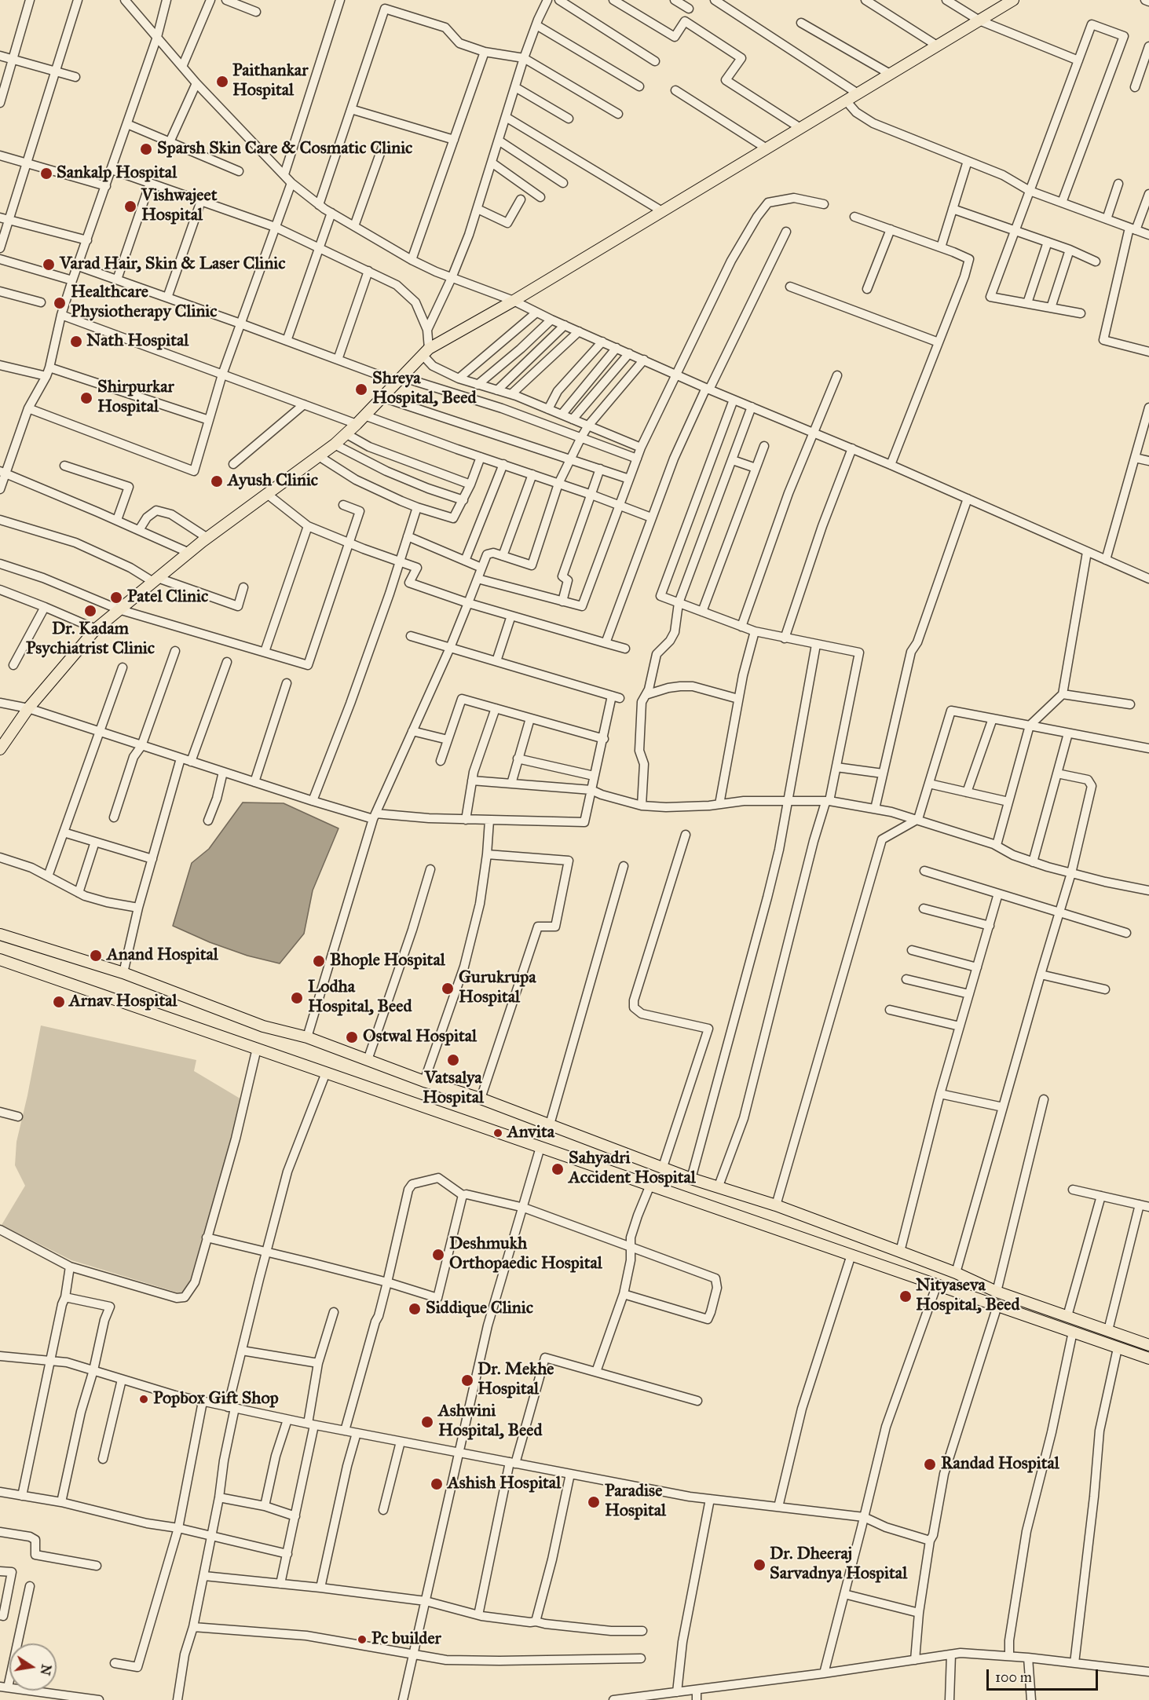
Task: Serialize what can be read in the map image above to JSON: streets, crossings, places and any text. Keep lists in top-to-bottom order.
{
  "places": [
    "Paithankar Hospital",
    "Sparsh Skin Care & Cosmatic Clinic",
    "Sankalp Hospital",
    "Vishwajeet Hospital",
    "Varad Hair, Skin & Laser Clinic",
    "Healthcare Physiotherapy Clinic",
    "Nath Hospital",
    "Shreya Hospital, Beed",
    "Shirpurkar Hospital",
    "Ayush Clinic",
    "Patel Clinic",
    "Dr. Kadam Psychiatrist Clinic",
    "Anand Hospital",
    "Bhople Hospital",
    "Gurukrupa Hospital",
    "Lodha Hospital, Beed",
    "Arnav Hospital",
    "Ostwal Hospital",
    "Vatsalya Hospital",
    "Anvita",
    "Sahyadri Accident Hospital",
    "Deshmukh Orthopaedic Hospital",
    "Nityaseva Hospital, Beed",
    "Siddique Clinic",
    "Dr. Mekhe Hospital",
    "Popbox Gift Shop",
    "Ashwini Hospital, Beed",
    "Randad Hospital",
    "Ashish Hospital",
    "Paradise Hospital",
    "Dr. Dheeraj Sarvadnya Hospital",
    "Pc builder"
  ],
  "scale_bar": "100 m",
  "north": "right"
}
